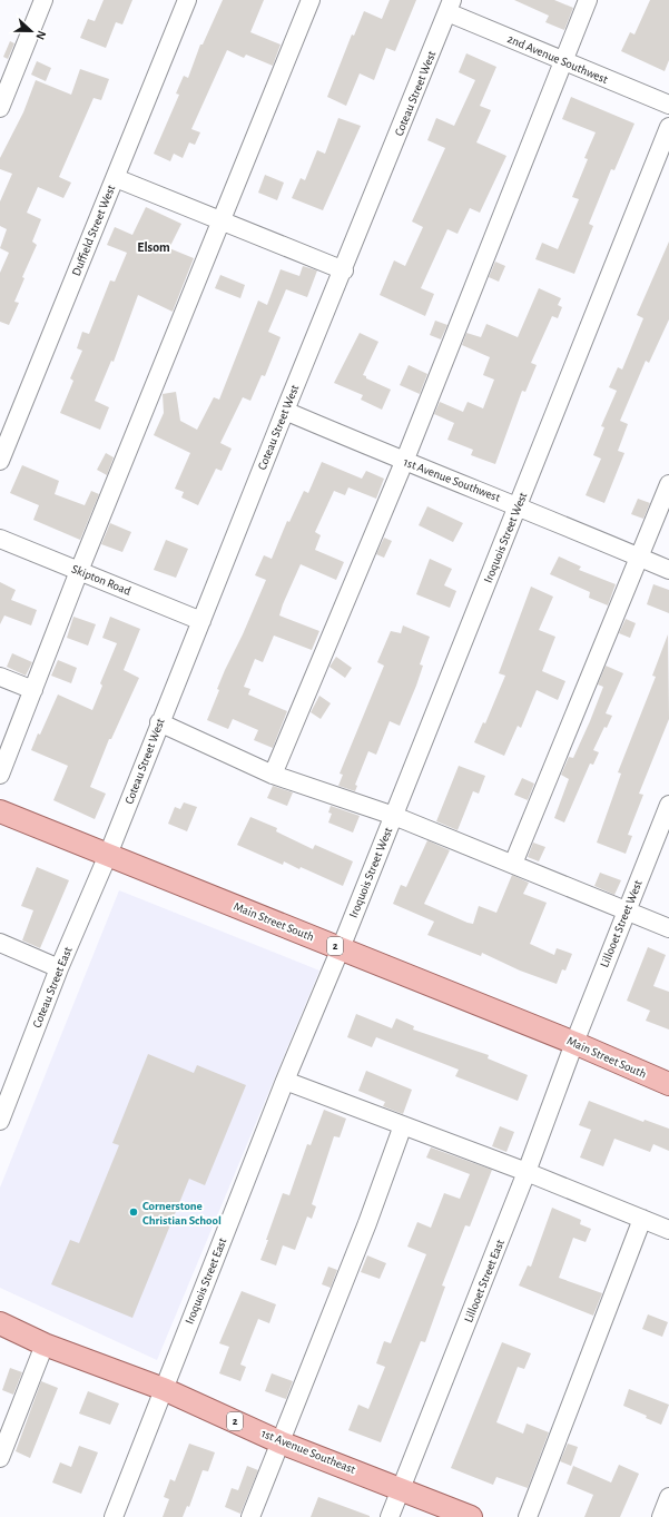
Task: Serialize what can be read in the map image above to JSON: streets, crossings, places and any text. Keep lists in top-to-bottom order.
{
  "streets": {
    "main road": ["Main Street South", "2", "1st Avenue Southeast"],
    "street": [
      "2nd Avenue Southwest",
      "Coteau Street West",
      "Duffield Street West",
      "1st Avenue Southwest",
      "Iroquois Street West",
      "Skipton Road",
      "Lillooet Street West",
      "Coteau Street East",
      "Iroquois Street East",
      "Lillooet Street East"
    ]
  },
  "crossings": [
    ["2nd Avenue Southwest", "Coteau Street West"],
    ["Coteau Street West", "1st Avenue Southwest"],
    ["Coteau Street West", "Skipton Road"],
    ["Coteau Street West", "Main Street South"],
    ["Coteau Street West", "Coteau Street East"],
    ["1st Avenue Southwest", "Iroquois Street West"],
    ["Iroquois Street West", "Main Street South"],
    ["Iroquois Street West", "Iroquois Street East"],
    ["Main Street South", "Lillooet Street West"],
    ["Main Street South", "Coteau Street East"],
    ["Main Street South", "Iroquois Street East"],
    ["Main Street South", "Lillooet Street East"],
    ["Lillooet Street West", "Lillooet Street East"],
    ["Iroquois Street East", "1st Avenue Southeast"],
    ["Lillooet Street East", "1st Avenue Southeast"]
  ],
  "districts": ["Elsom"],
  "places": ["Cornerstone Christian School"],
  "north": "right"
}
